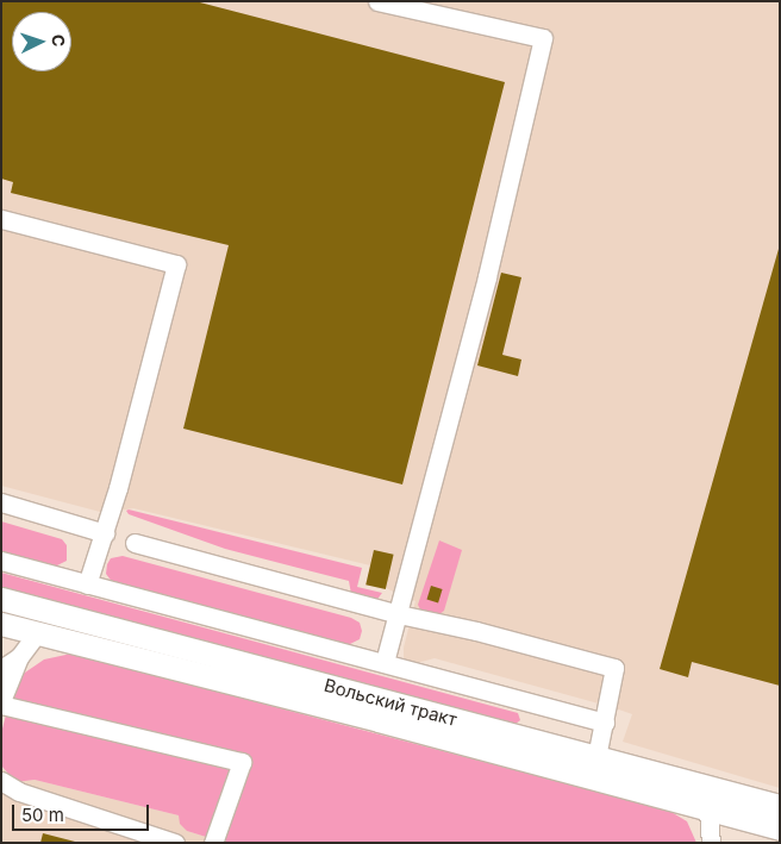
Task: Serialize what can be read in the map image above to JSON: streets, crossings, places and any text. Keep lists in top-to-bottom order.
{
  "streets": {
    "main road": ["Вольский тракт"]
  },
  "scale_bar": "50 m",
  "north": "right"
}
